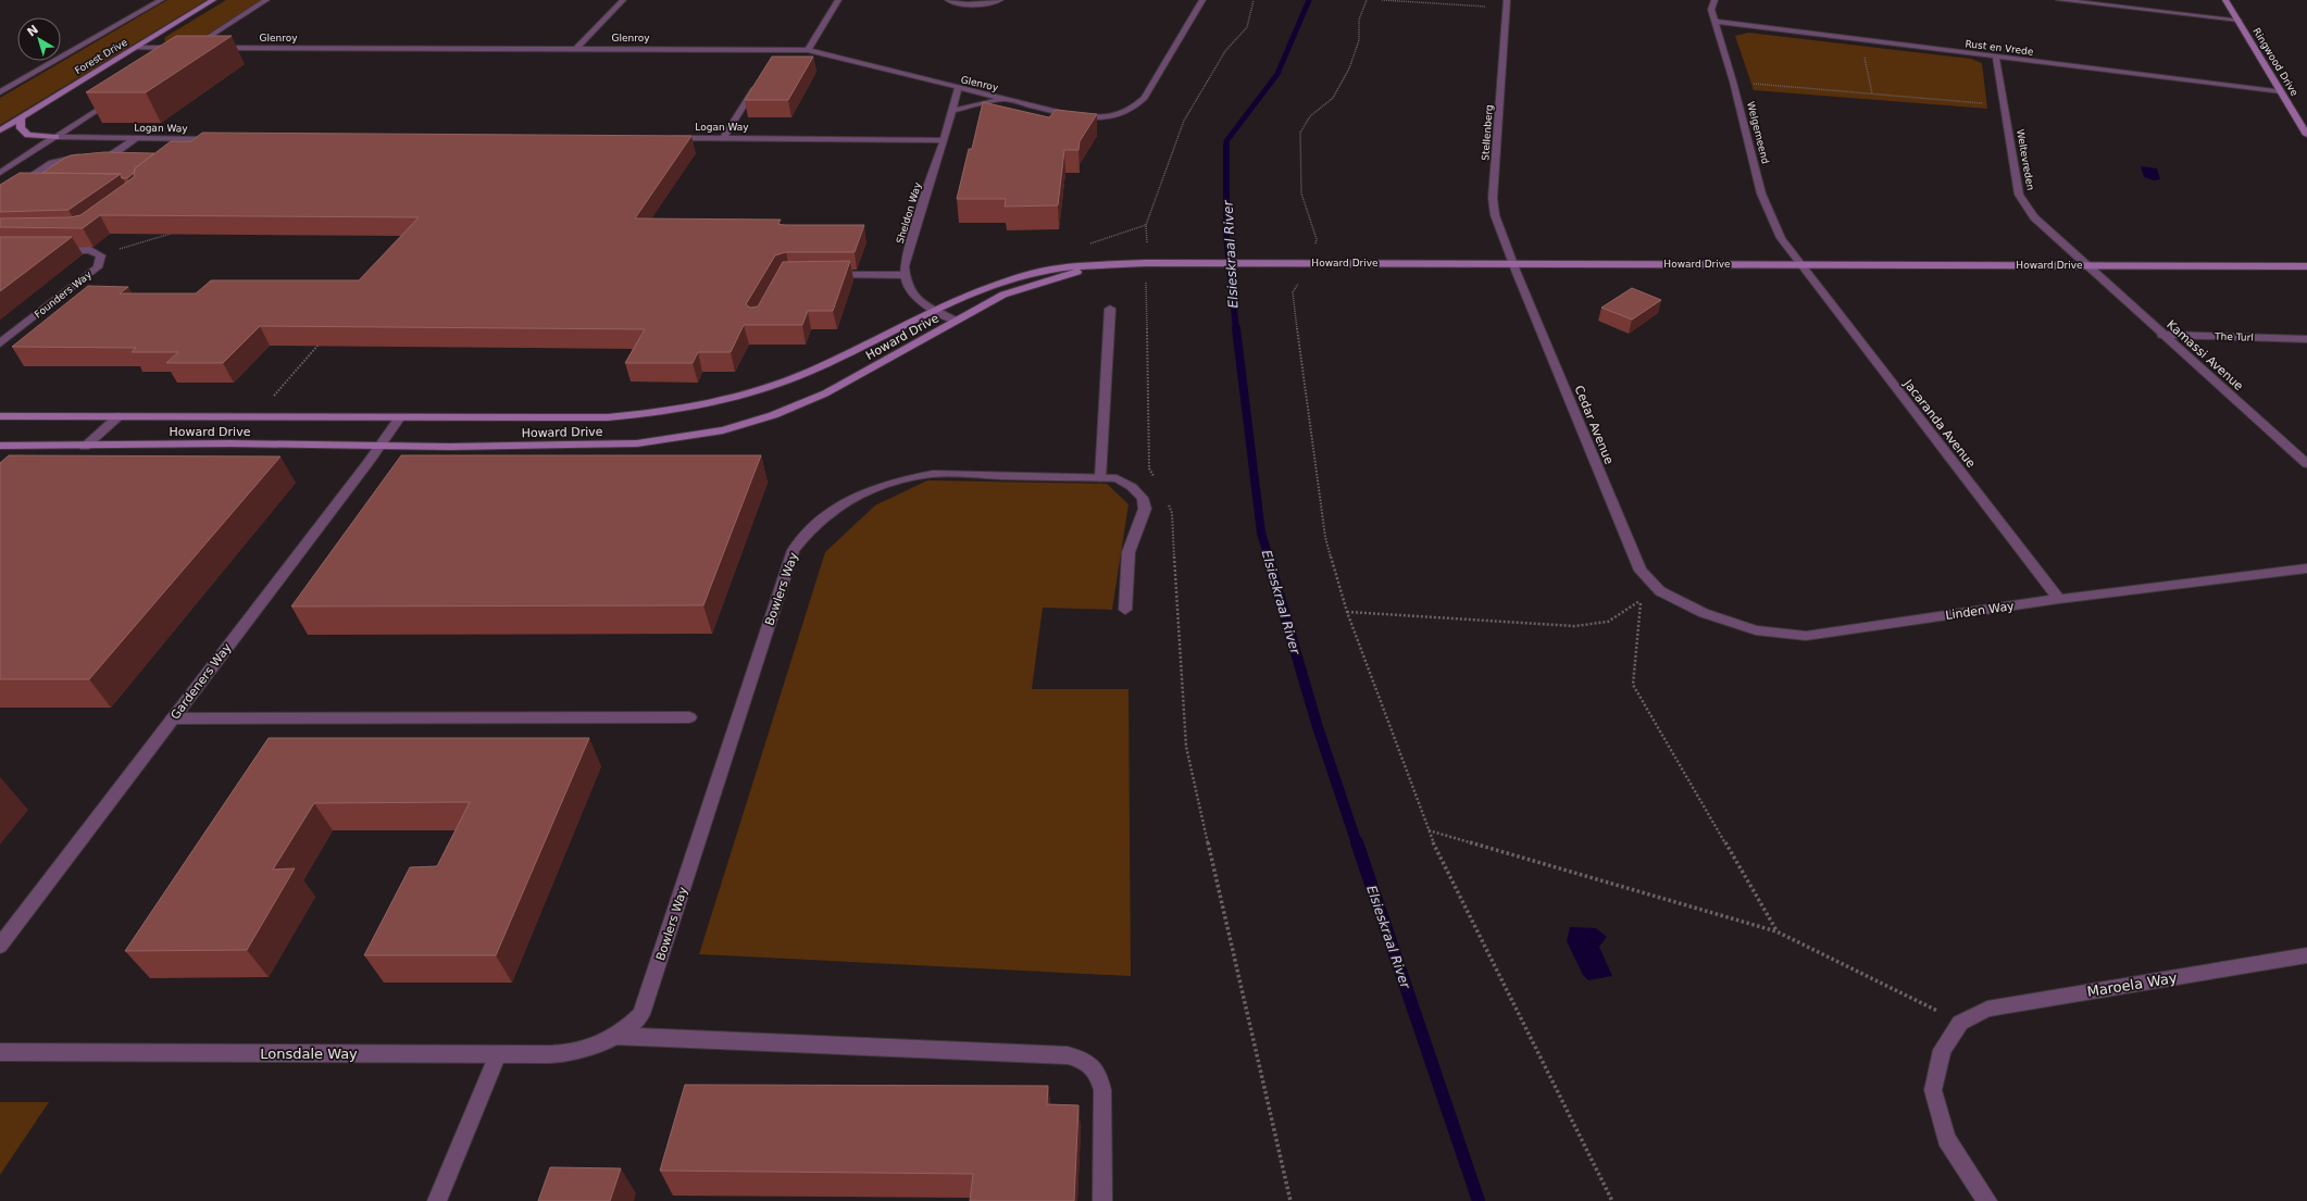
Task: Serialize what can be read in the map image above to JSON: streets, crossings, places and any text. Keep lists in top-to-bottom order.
{
  "streets": {
    "street": [
      "Glenroy",
      "Rust en Vrede",
      "Forest Drive",
      "Ringwood Drive",
      "Logan Way",
      "Stellenberg",
      "Welgemeend",
      "Weltevreden",
      "Sheldon Way",
      "Howard Drive",
      "Founders Way",
      "The Turl",
      "Kamassi Avenue",
      "Jacaranda Avenue",
      "Cedar Avenue",
      "Bowlers Way",
      "Linden Way",
      "Gardeners Way",
      "Maroela Way",
      "Lonsdale Way"
    ]
  },
  "crossings": [
    ["Glenroy", "Sheldon Way"],
    ["Rust en Vrede", "Ringwood Drive"],
    ["Rust en Vrede", "Welgemeend"],
    ["Rust en Vrede", "Weltevreden"],
    ["Logan Way", "Sheldon Way"],
    ["Stellenberg", "Howard Drive"],
    ["Stellenberg", "Cedar Avenue"],
    ["Welgemeend", "Howard Drive"],
    ["Welgemeend", "Jacaranda Avenue"],
    ["Weltevreden", "Howard Drive"],
    ["Weltevreden", "Kamassi Avenue"],
    ["Sheldon Way", "Howard Drive"],
    ["Howard Drive", "Kamassi Avenue"],
    ["Howard Drive", "Jacaranda Avenue"],
    ["Howard Drive", "Cedar Avenue"],
    ["Howard Drive", "Gardeners Way"],
    ["The Turl", "Kamassi Avenue"],
    ["Jacaranda Avenue", "Linden Way"],
    ["Cedar Avenue", "Linden Way"],
    ["Bowlers Way", "Lonsdale Way"]
  ],
  "water": ["Elsieskraal River"],
  "north": "top left"
}
